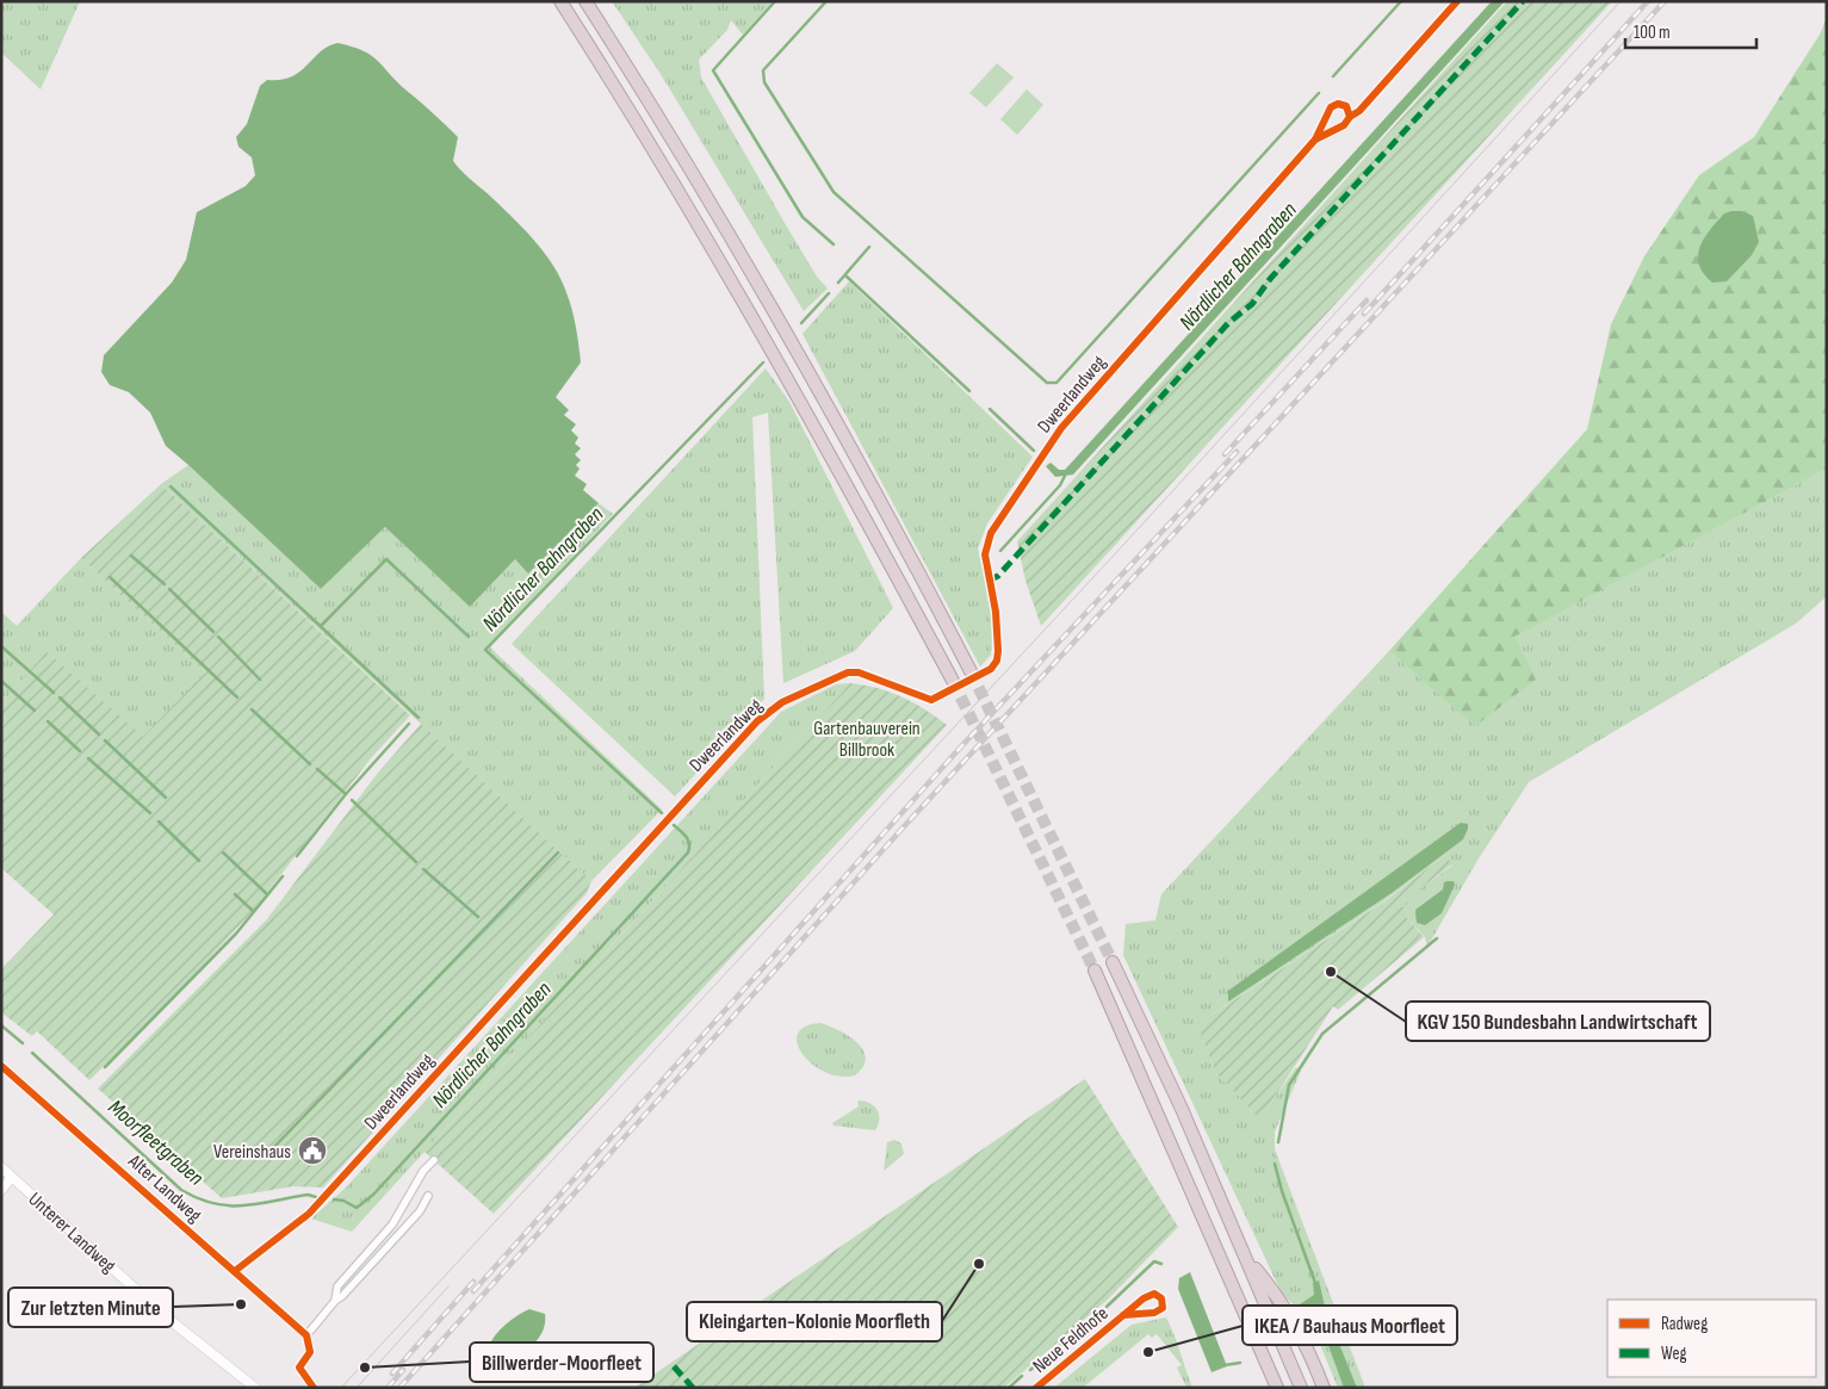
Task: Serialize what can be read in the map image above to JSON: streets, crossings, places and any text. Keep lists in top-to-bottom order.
{
  "streets": {
    "main road": ["Unterer Landweg"],
    "street": ["Dweerlandweg", "Alter Landweg", "Neue Feldhofe"]
  },
  "crossings": [
    ["Dweerlandweg", "Alter Landweg"]
  ],
  "water": ["Nördlicher Bahngraben", "Moorfleetgraben"],
  "parks": ["Gartenbauverein Billbrook"],
  "places": {
    "other": [
      "KGV 150 Bundesbahn Landwirtschaft",
      "Kleingarten-Kolonie Moorfleth",
      "Zur letzten Minute",
      "IKEA / Bauhaus Moorfleet",
      "Billwerder-Moorfleet"
    ],
    "public building": ["Vereinshaus"]
  },
  "legend": ["Radweg", "Weg"],
  "scale_bar": "100 m"
}
